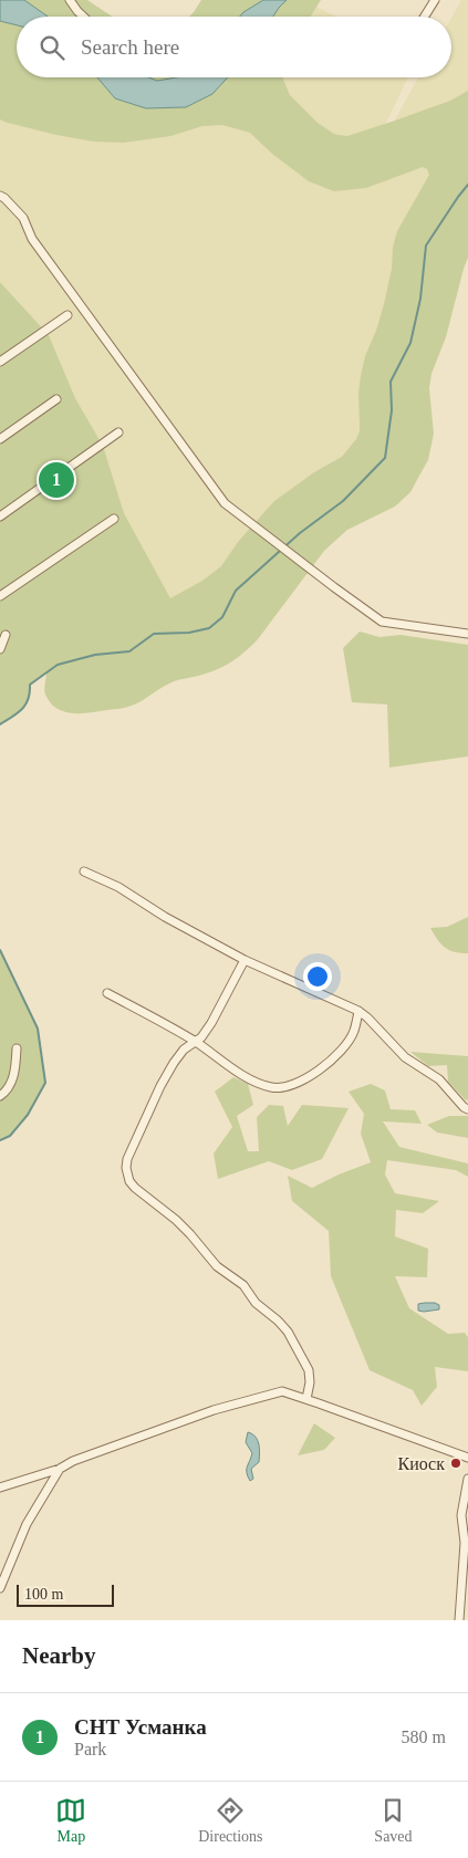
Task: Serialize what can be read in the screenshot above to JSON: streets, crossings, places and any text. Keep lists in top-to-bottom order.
{
  "places": ["Киоск"],
  "scale_bar": "100 m",
  "page": {
    "search": "Search here",
    "pins": "1",
    "scale": "100 m",
    "heading": "Nearby",
    "list": [
      {
        "mark": "1",
        "name": "СНТ Усманка",
        "note": "Park",
        "value": "580 m"
      }
    ],
    "nav": ["Map", "Directions", "Saved"]
  }
}
